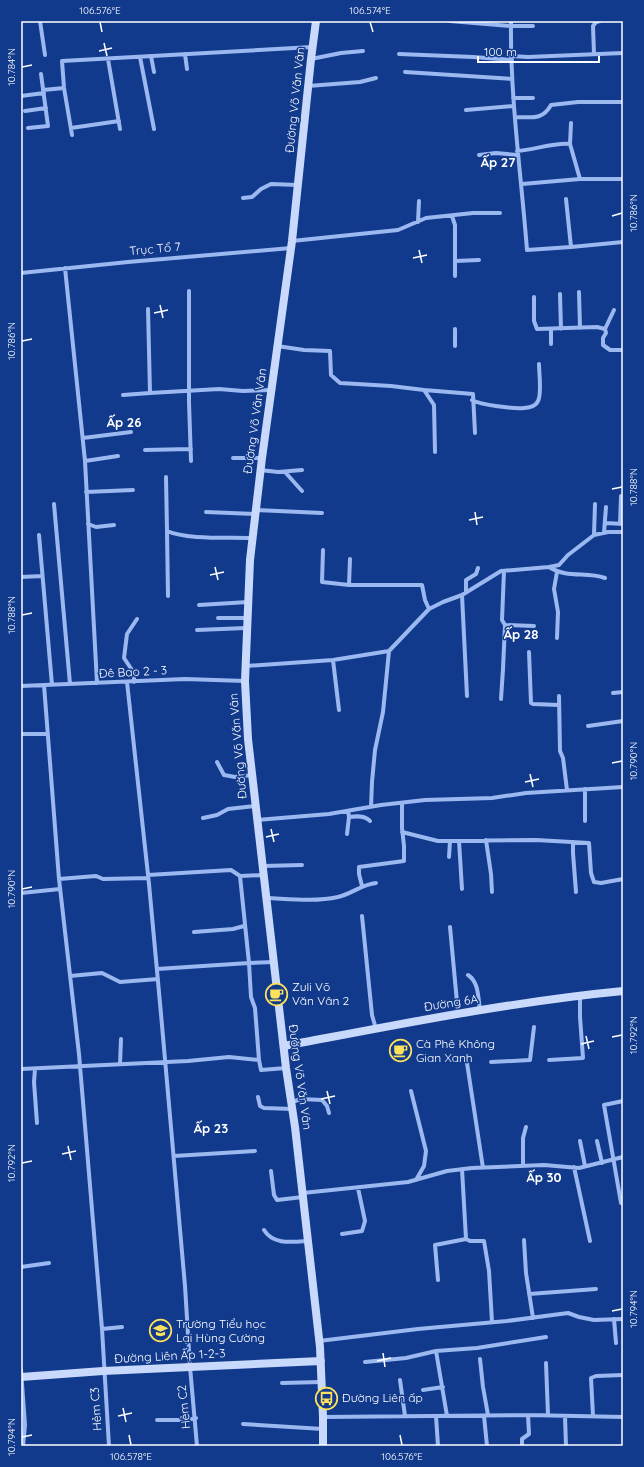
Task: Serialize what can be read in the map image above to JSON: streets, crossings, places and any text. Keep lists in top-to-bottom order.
{
  "streets": {
    "street": [
      "Đường Võ Văn Vân",
      "Trục Tổ 7",
      "Đê Bao 2 - 3",
      "Đường 6A",
      "Đường Liên Ấp 1-2-3",
      "Hẻm C2",
      "Hẻm C3"
    ]
  },
  "crossings": [
    ["Đường Võ Văn Vân", "Trục Tổ 7"],
    ["Đường Võ Văn Vân", "Đê Bao 2 - 3"],
    ["Đường Võ Văn Vân", "Đường 6A"],
    ["Đường Võ Văn Vân", "Đường Liên Ấp 1-2-3"],
    ["Đê Bao 2 - 3", "Hẻm C2"],
    ["Đê Bao 2 - 3", "Hẻm C3"],
    ["Đường Liên Ấp 1-2-3", "Hẻm C2"],
    ["Đường Liên Ấp 1-2-3", "Hẻm C3"]
  ],
  "districts": [
    "Ấp 27",
    "Ấp 26",
    "Ấp 28",
    "Ấp 23",
    "Ấp 30"
  ],
  "places": {
    "cafe": ["Zuli Võ Văn Vân 2", "Cà Phê Không Gian Xanh"],
    "school or university": ["Trường Tiểu học Lại Hùng Cường"],
    "bus stop": ["Đường Liên ấp"]
  },
  "scale_bar": "100 m",
  "coordinates": [
    "106.576°E",
    "106.574°E",
    "10.784°N",
    "10.786°N",
    "10.788°N",
    "10.790°N",
    "10.792°N",
    "10.794°N",
    "106.578°E"
  ]
}
